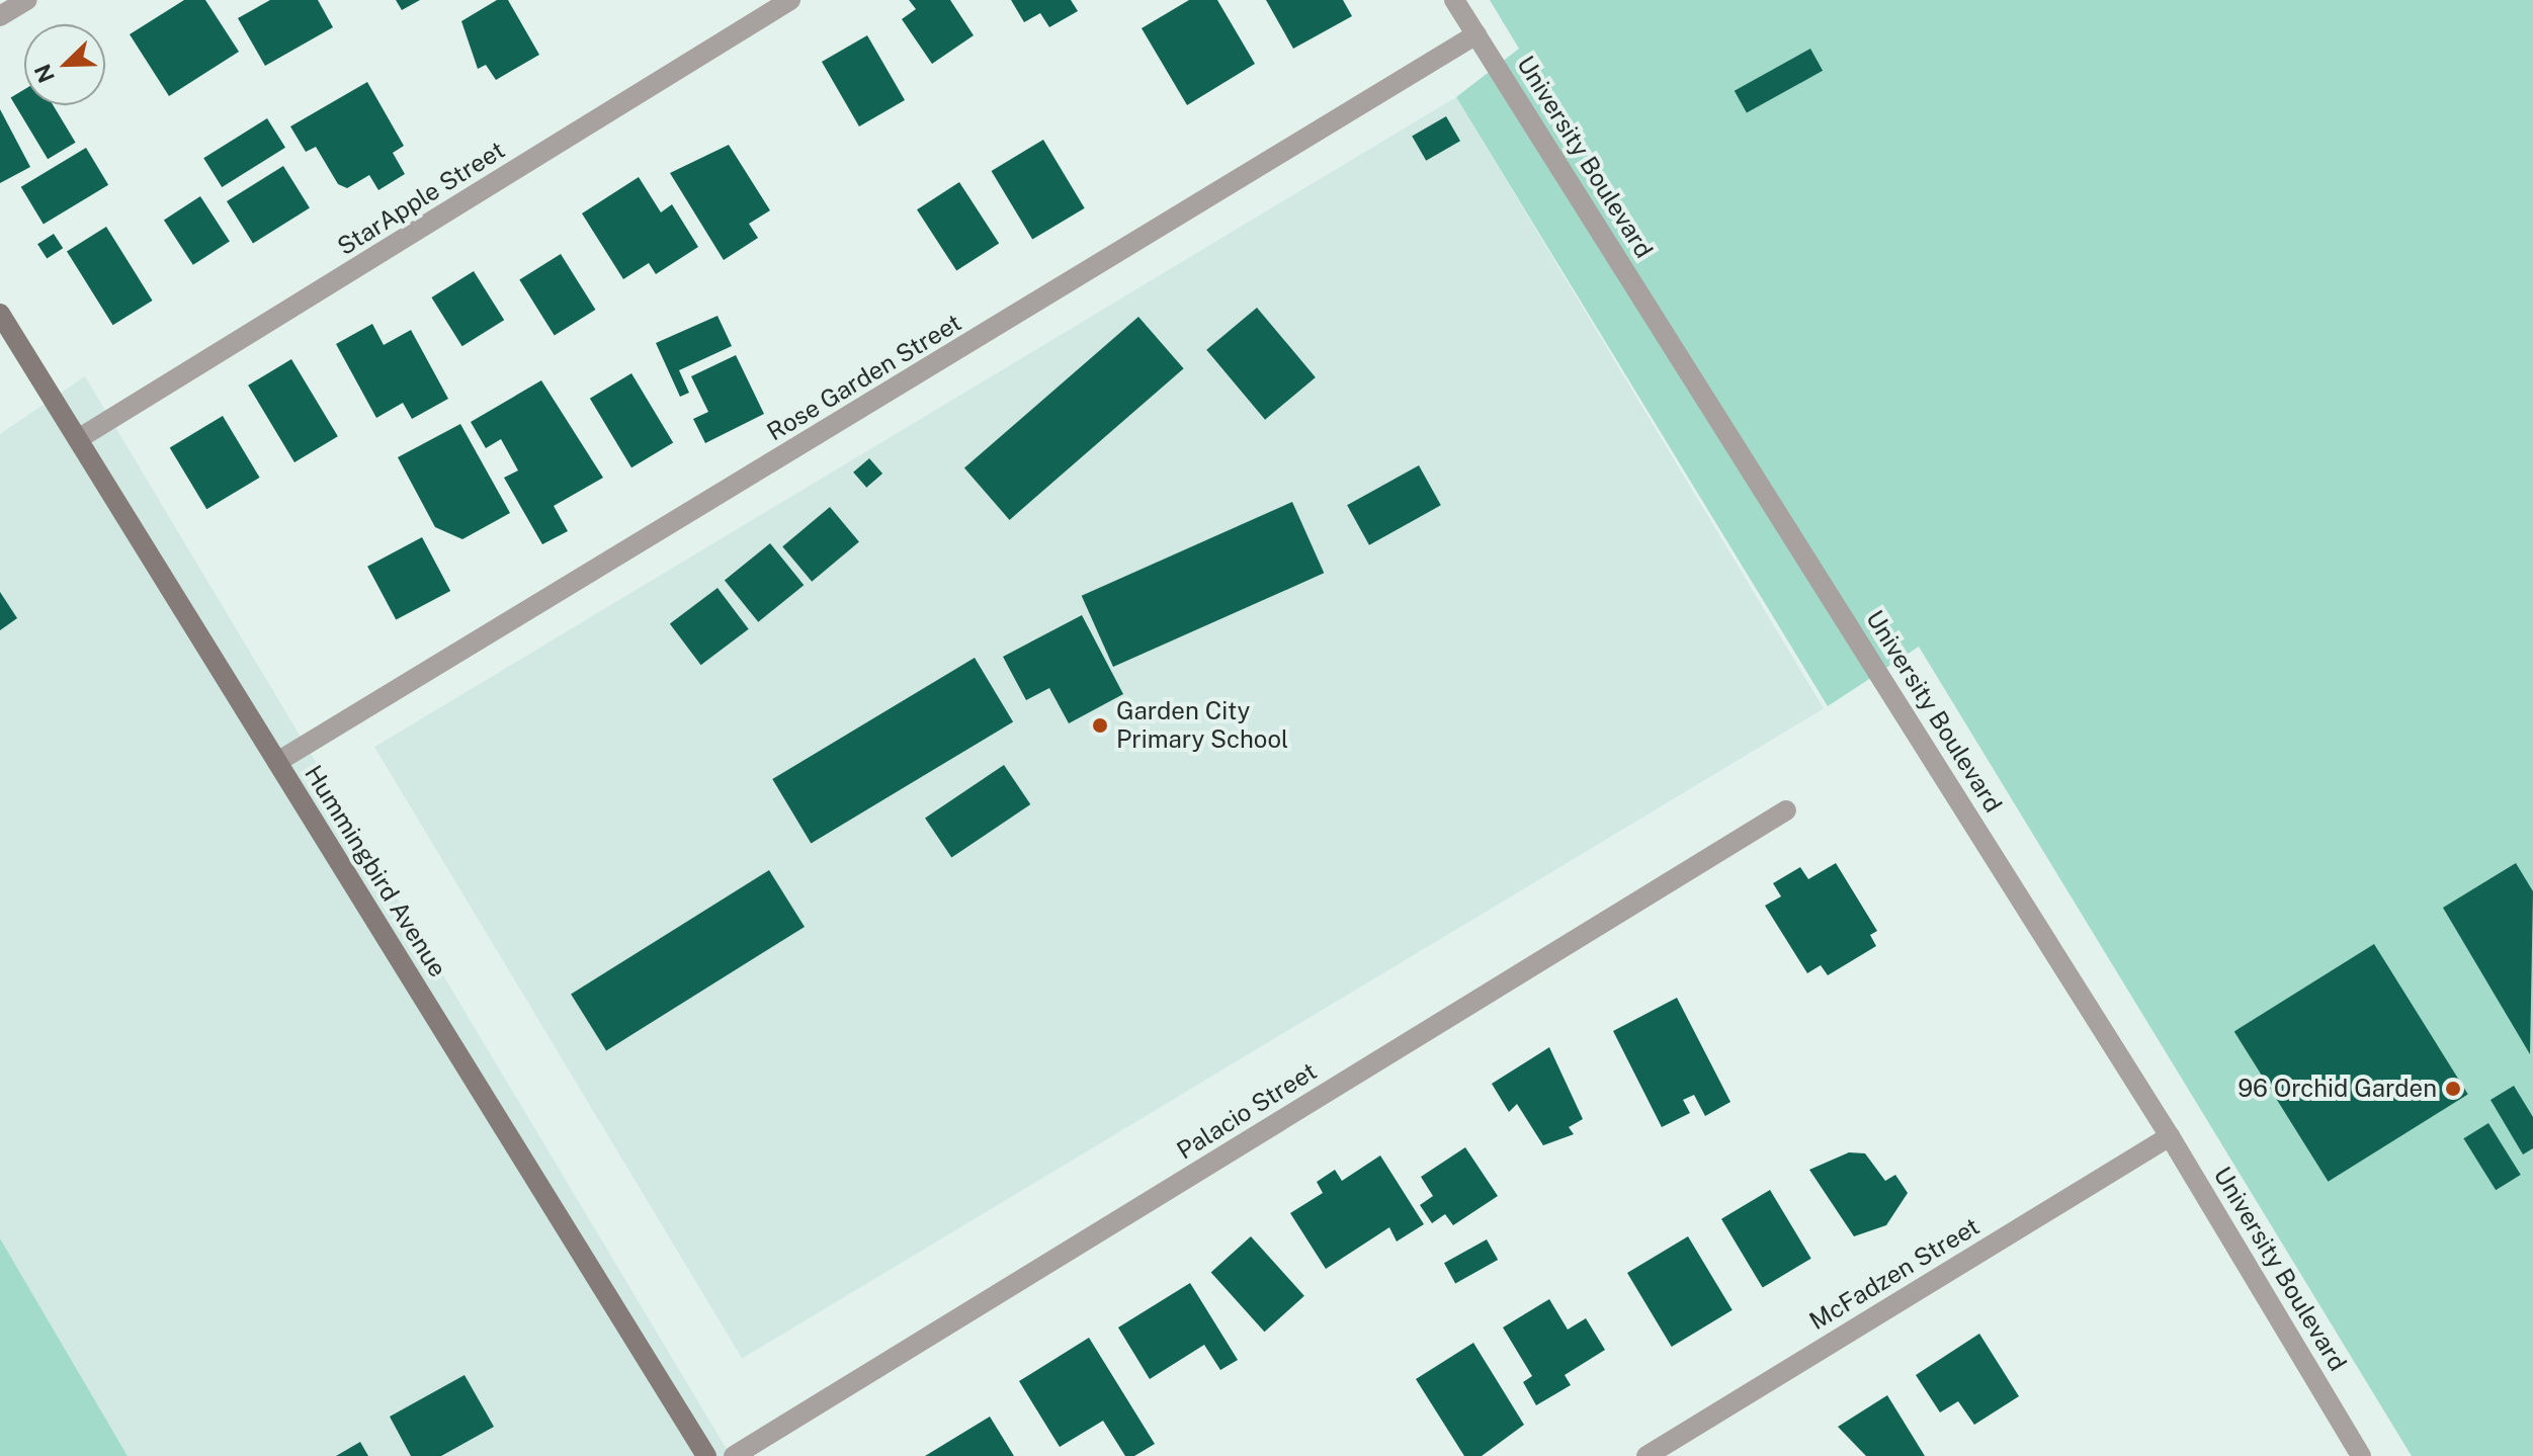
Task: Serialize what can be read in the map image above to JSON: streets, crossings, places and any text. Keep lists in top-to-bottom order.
{
  "streets": {
    "street": [
      "University Boulevard",
      "StarApple Street",
      "Rose Garden Street",
      "Hummingbird Avenue",
      "Palacio Street",
      "McFadzen Street"
    ]
  },
  "crossings": [
    ["University Boulevard", "Rose Garden Street"],
    ["University Boulevard", "McFadzen Street"],
    ["StarApple Street", "Hummingbird Avenue"],
    ["Rose Garden Street", "Hummingbird Avenue"]
  ],
  "places": ["Garden City Primary School", "96 Orchid Garden"],
  "north": "bottom left"
}
